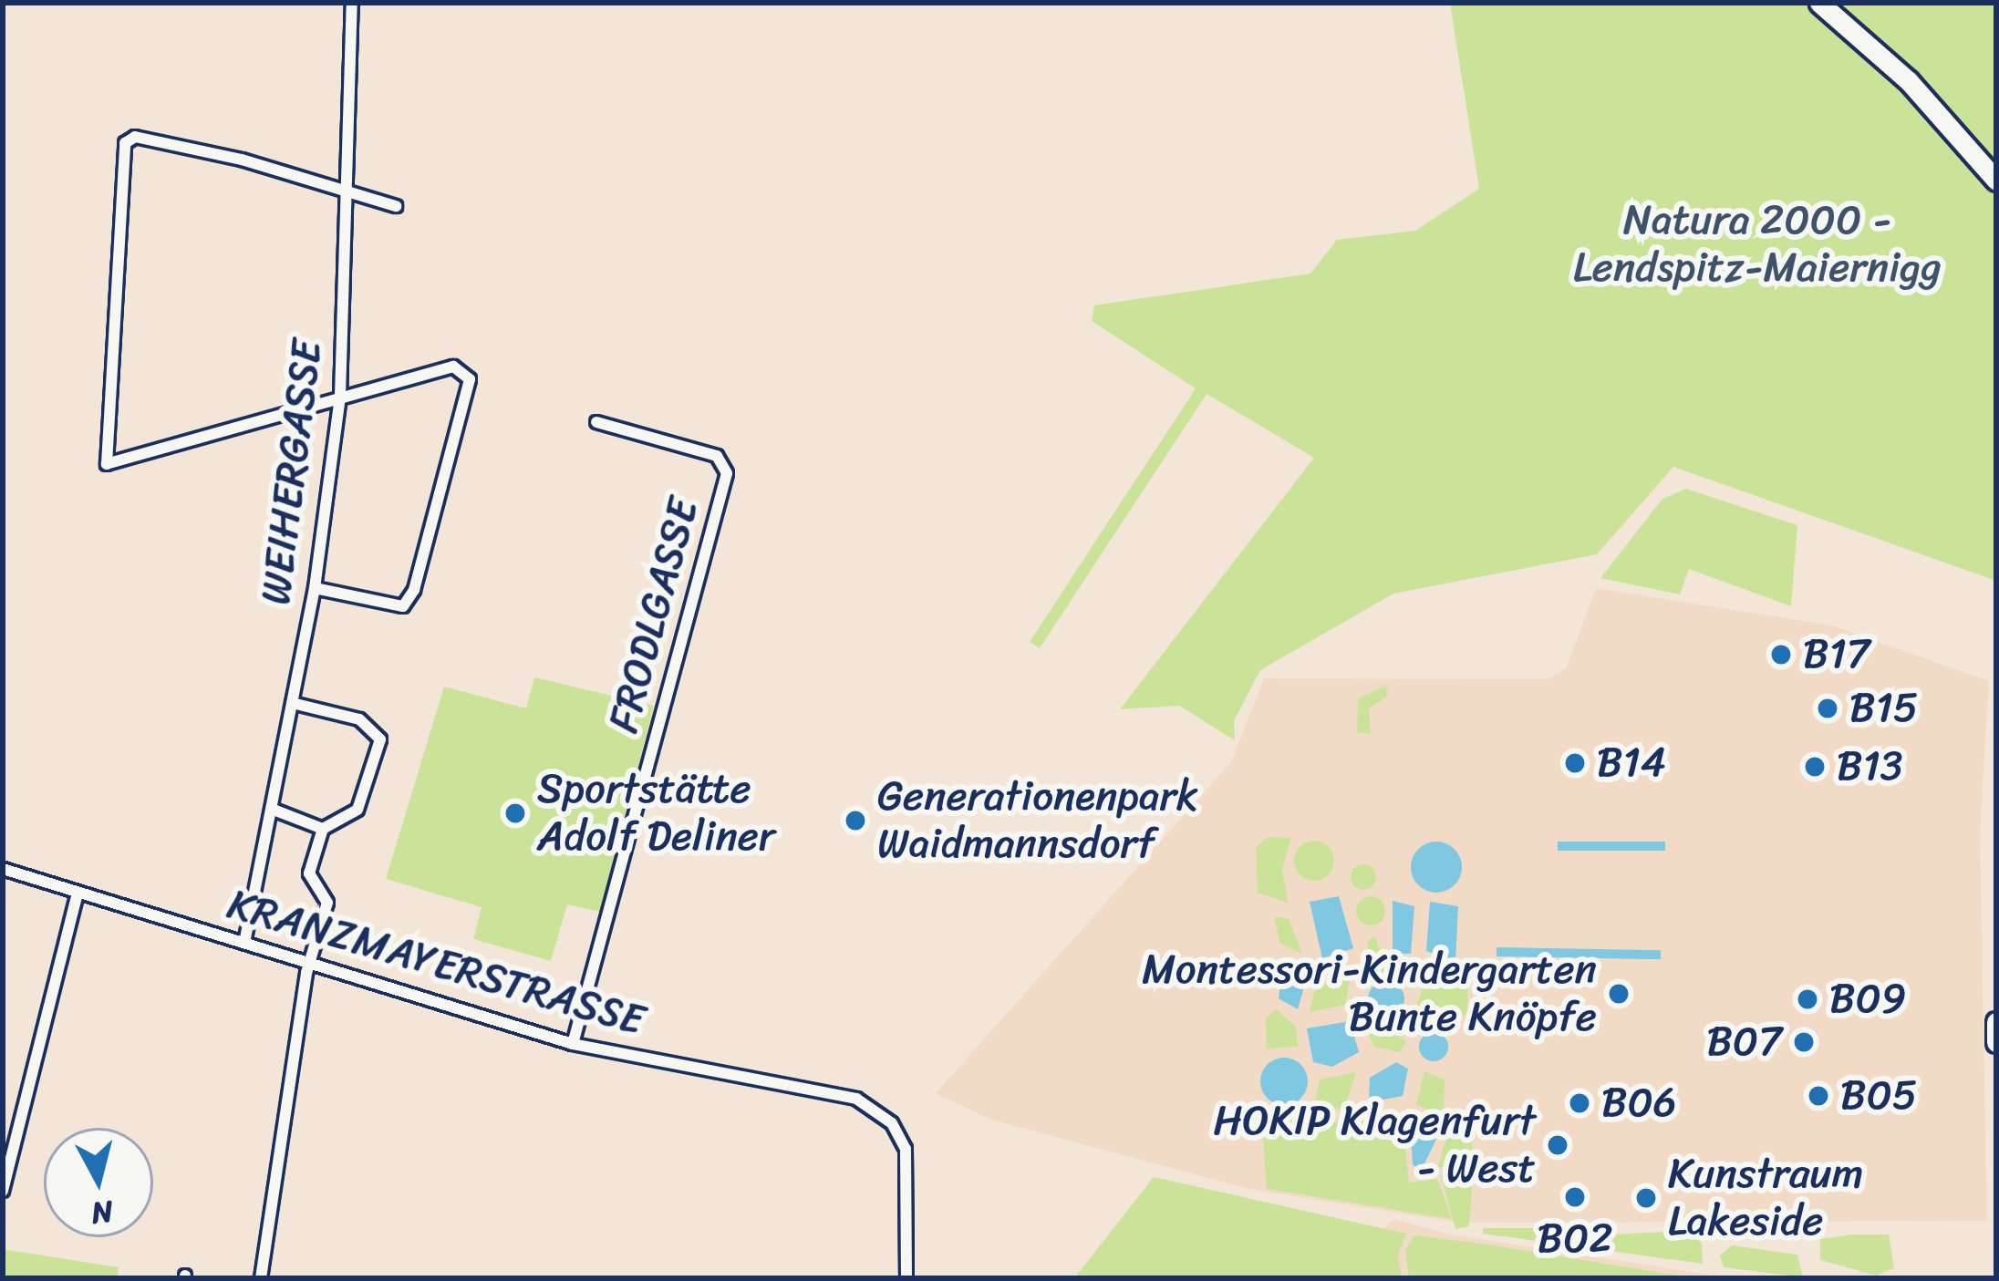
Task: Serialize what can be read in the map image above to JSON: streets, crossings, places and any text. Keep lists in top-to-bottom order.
{
  "streets": {
    "street": ["WEIHERGASSE", "FRODLGASSE", "KRANZMAYERSTRASSE"]
  },
  "crossings": [
    ["WEIHERGASSE", "KRANZMAYERSTRASSE"],
    ["FRODLGASSE", "KRANZMAYERSTRASSE"]
  ],
  "parks": ["Natura 2000 - Lendspitz-Maiernigg"],
  "places": [
    "B17",
    "B15",
    "B14",
    "B13",
    "Sportstätte Adolf Deliner",
    "Generationenpark Waidmannsdorf",
    "Montessori-Kindergarten Bunte Knöpfe",
    "B09",
    "B07",
    "B05",
    "B06",
    "HOKIP Klagenfurt - West",
    "B02",
    "Kunstraum Lakeside"
  ],
  "north": "bottom"
}
